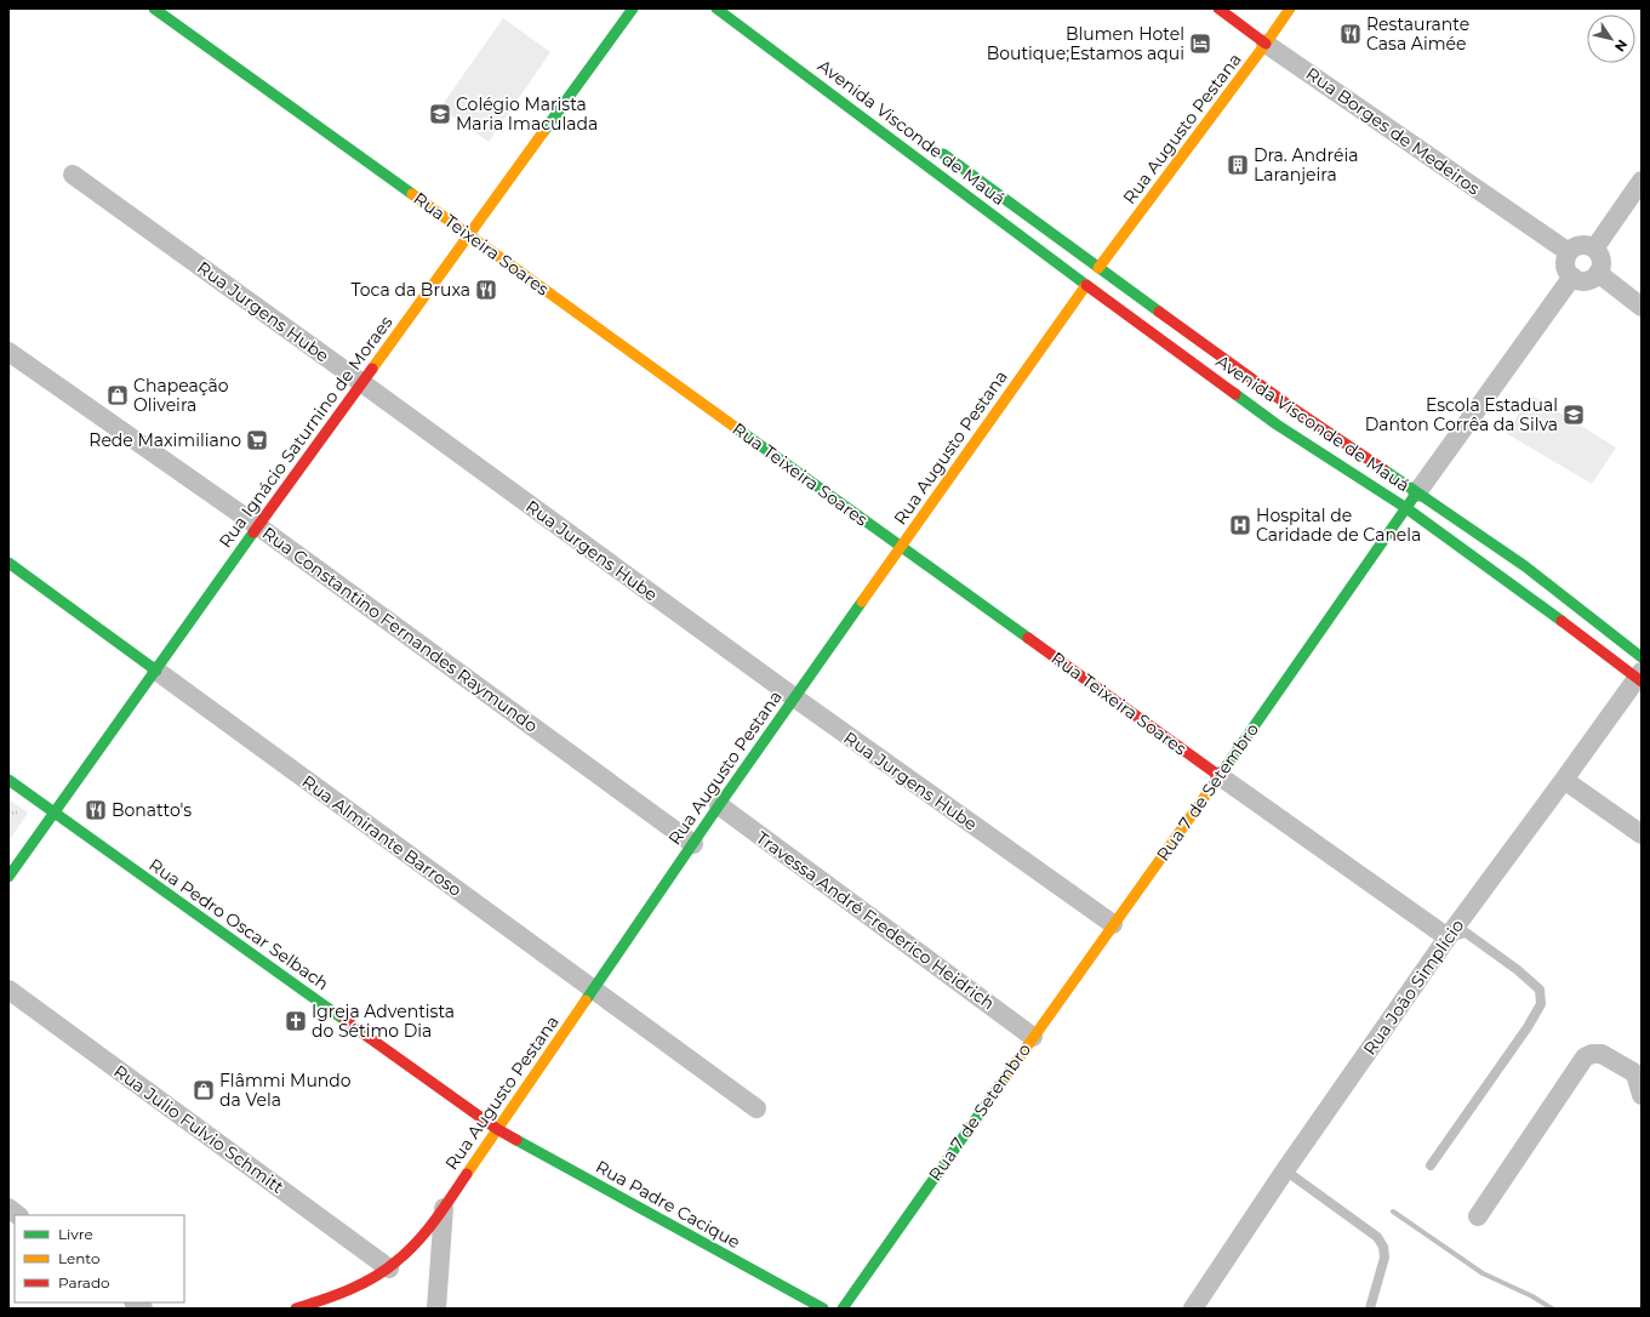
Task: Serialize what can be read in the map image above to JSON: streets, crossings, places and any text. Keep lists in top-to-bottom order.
{
  "streets": {
    "street": [
      "Rua Augusto Pestana",
      "Rua Borges de Medeiros",
      "Avenida Visconde de Mauá",
      "Rua Teixeira Soares",
      "Rua Jurgens Hube",
      "Rua Ignácio Saturnino de Moraes",
      "Rua Constantino Fernandes Raymundo",
      "Rua 7 de Setembro",
      "Rua Almirante Barroso",
      "Travessa André Frederico Heidrich",
      "Rua Pedro Oscar Selbach",
      "Rua João Simplício",
      "Rua Julio Fulvio Schmitt",
      "Rua Padre Cacique"
    ]
  },
  "crossings": [
    ["Rua Augusto Pestana", "Rua Borges de Medeiros"],
    ["Rua Augusto Pestana", "Avenida Visconde de Mauá"],
    ["Rua Augusto Pestana", "Rua Teixeira Soares"],
    ["Rua Augusto Pestana", "Rua Jurgens Hube"],
    ["Rua Augusto Pestana", "Rua Constantino Fernandes Raymundo"],
    ["Rua Augusto Pestana", "Rua Almirante Barroso"],
    ["Rua Augusto Pestana", "Travessa André Frederico Heidrich"],
    ["Rua Augusto Pestana", "Rua Pedro Oscar Selbach"],
    ["Rua Augusto Pestana", "Rua Julio Fulvio Schmitt"],
    ["Rua Augusto Pestana", "Rua Padre Cacique"],
    ["Rua Borges de Medeiros", "Rua 7 de Setembro"],
    ["Avenida Visconde de Mauá", "Rua 7 de Setembro"],
    ["Avenida Visconde de Mauá", "Rua João Simplício"],
    ["Rua Teixeira Soares", "Rua Ignácio Saturnino de Moraes"],
    ["Rua Teixeira Soares", "Rua 7 de Setembro"],
    ["Rua Teixeira Soares", "Rua João Simplício"],
    ["Rua Jurgens Hube", "Rua Ignácio Saturnino de Moraes"],
    ["Rua Jurgens Hube", "Rua 7 de Setembro"],
    ["Rua Ignácio Saturnino de Moraes", "Rua Constantino Fernandes Raymundo"],
    ["Rua Ignácio Saturnino de Moraes", "Rua Almirante Barroso"],
    ["Rua Ignácio Saturnino de Moraes", "Rua Pedro Oscar Selbach"],
    ["Rua 7 de Setembro", "Travessa André Frederico Heidrich"],
    ["Rua Pedro Oscar Selbach", "Rua Padre Cacique"]
  ],
  "places": {
    "restaurant": ["Restaurante Casa Aimée", "Toca da Bruxa", "Bonatto's"],
    "hotel": ["Blumen Hotel Boutique;Estamos aqui"],
    "school or university": ["Colégio Marista Maria Imaculada", "Escola Estadual Danton Corrêa da Silva"],
    "building": ["Dra. Andréia Laranjeira"],
    "shop": ["Chapeação Oliveira", "Flâmmi Mundo da Vela"],
    "supermarket": ["Rede Maximiliano"],
    "hospital": ["Hospital de Caridade de Canela"],
    "church": ["Igreja Adventista do Sétimo Dia"]
  },
  "legend": ["Livre", "Lento", "Parado"],
  "north": "bottom right"
}
